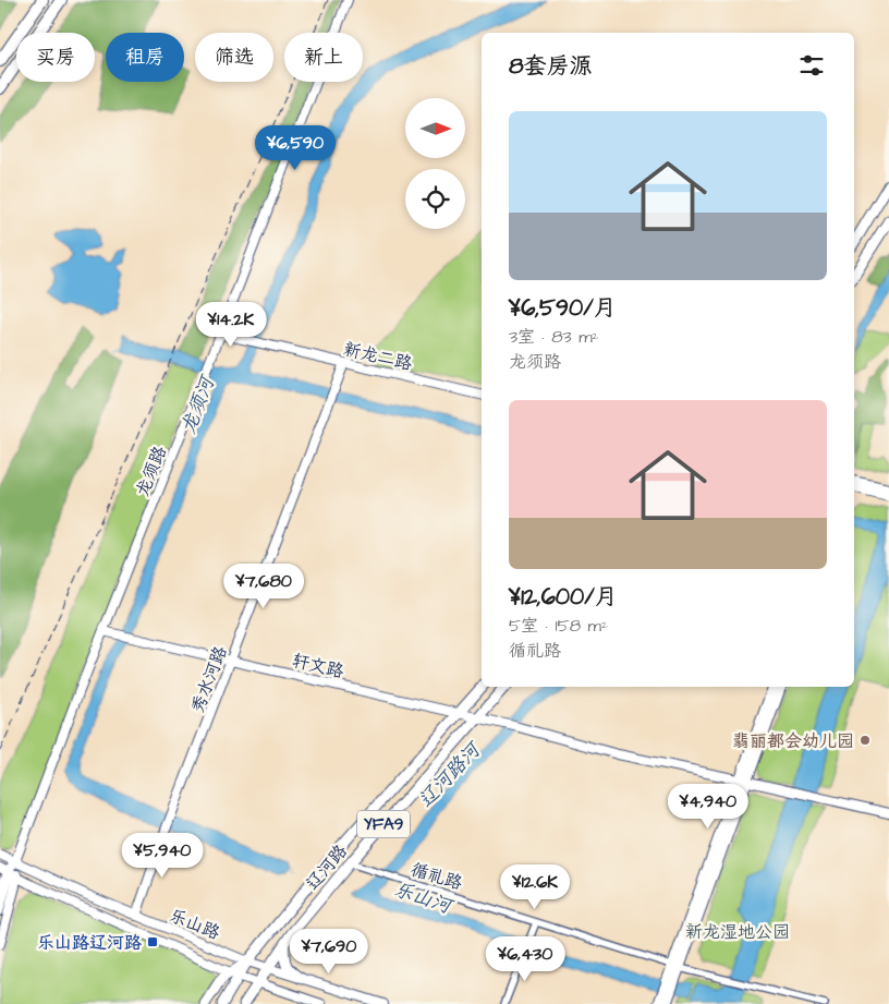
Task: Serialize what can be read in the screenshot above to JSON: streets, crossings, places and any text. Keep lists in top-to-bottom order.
{
  "streets": {
    "main road": ["YFA9", "辽河路"],
    "street": [
      "新龙二路",
      "龙须路",
      "轩文路",
      "秀水河路",
      "循礼路",
      "乐山路"
    ]
  },
  "crossings": [
    ["新龙二路", "龙须路"],
    ["新龙二路", "秀水河路"],
    ["龙须路", "轩文路"],
    ["龙须路", "乐山路"],
    ["轩文路", "秀水河路"],
    ["轩文路", "辽河路"],
    ["秀水河路", "乐山路"],
    ["辽河路", "循礼路"],
    ["辽河路", "乐山路"]
  ],
  "water": ["龙须河", "辽河路河", "乐山河"],
  "parks": ["新龙湿地公园"],
  "places": {
    "other": ["翡丽都会幼儿园"],
    "transit": ["乐山路辽河路"]
  },
  "north": "right",
  "page": {
    "chip": [
      "买房",
      "租房",
      "筛选",
      "新上"
    ],
    "heading": "8套房源",
    "list": [
      {
        "name": "¥6,590/月",
        "note": "3室 · 83 m² · 龙须路"
      },
      {
        "name": "¥12,600/月",
        "note": "5室 · 158 m² · 循礼路"
      }
    ],
    "price": [
      "¥6,590",
      "¥14.2K",
      "¥7,680",
      "¥4,940",
      "¥5,940",
      "¥12.6K",
      "¥7,690",
      "¥6,430"
    ]
  }
}
